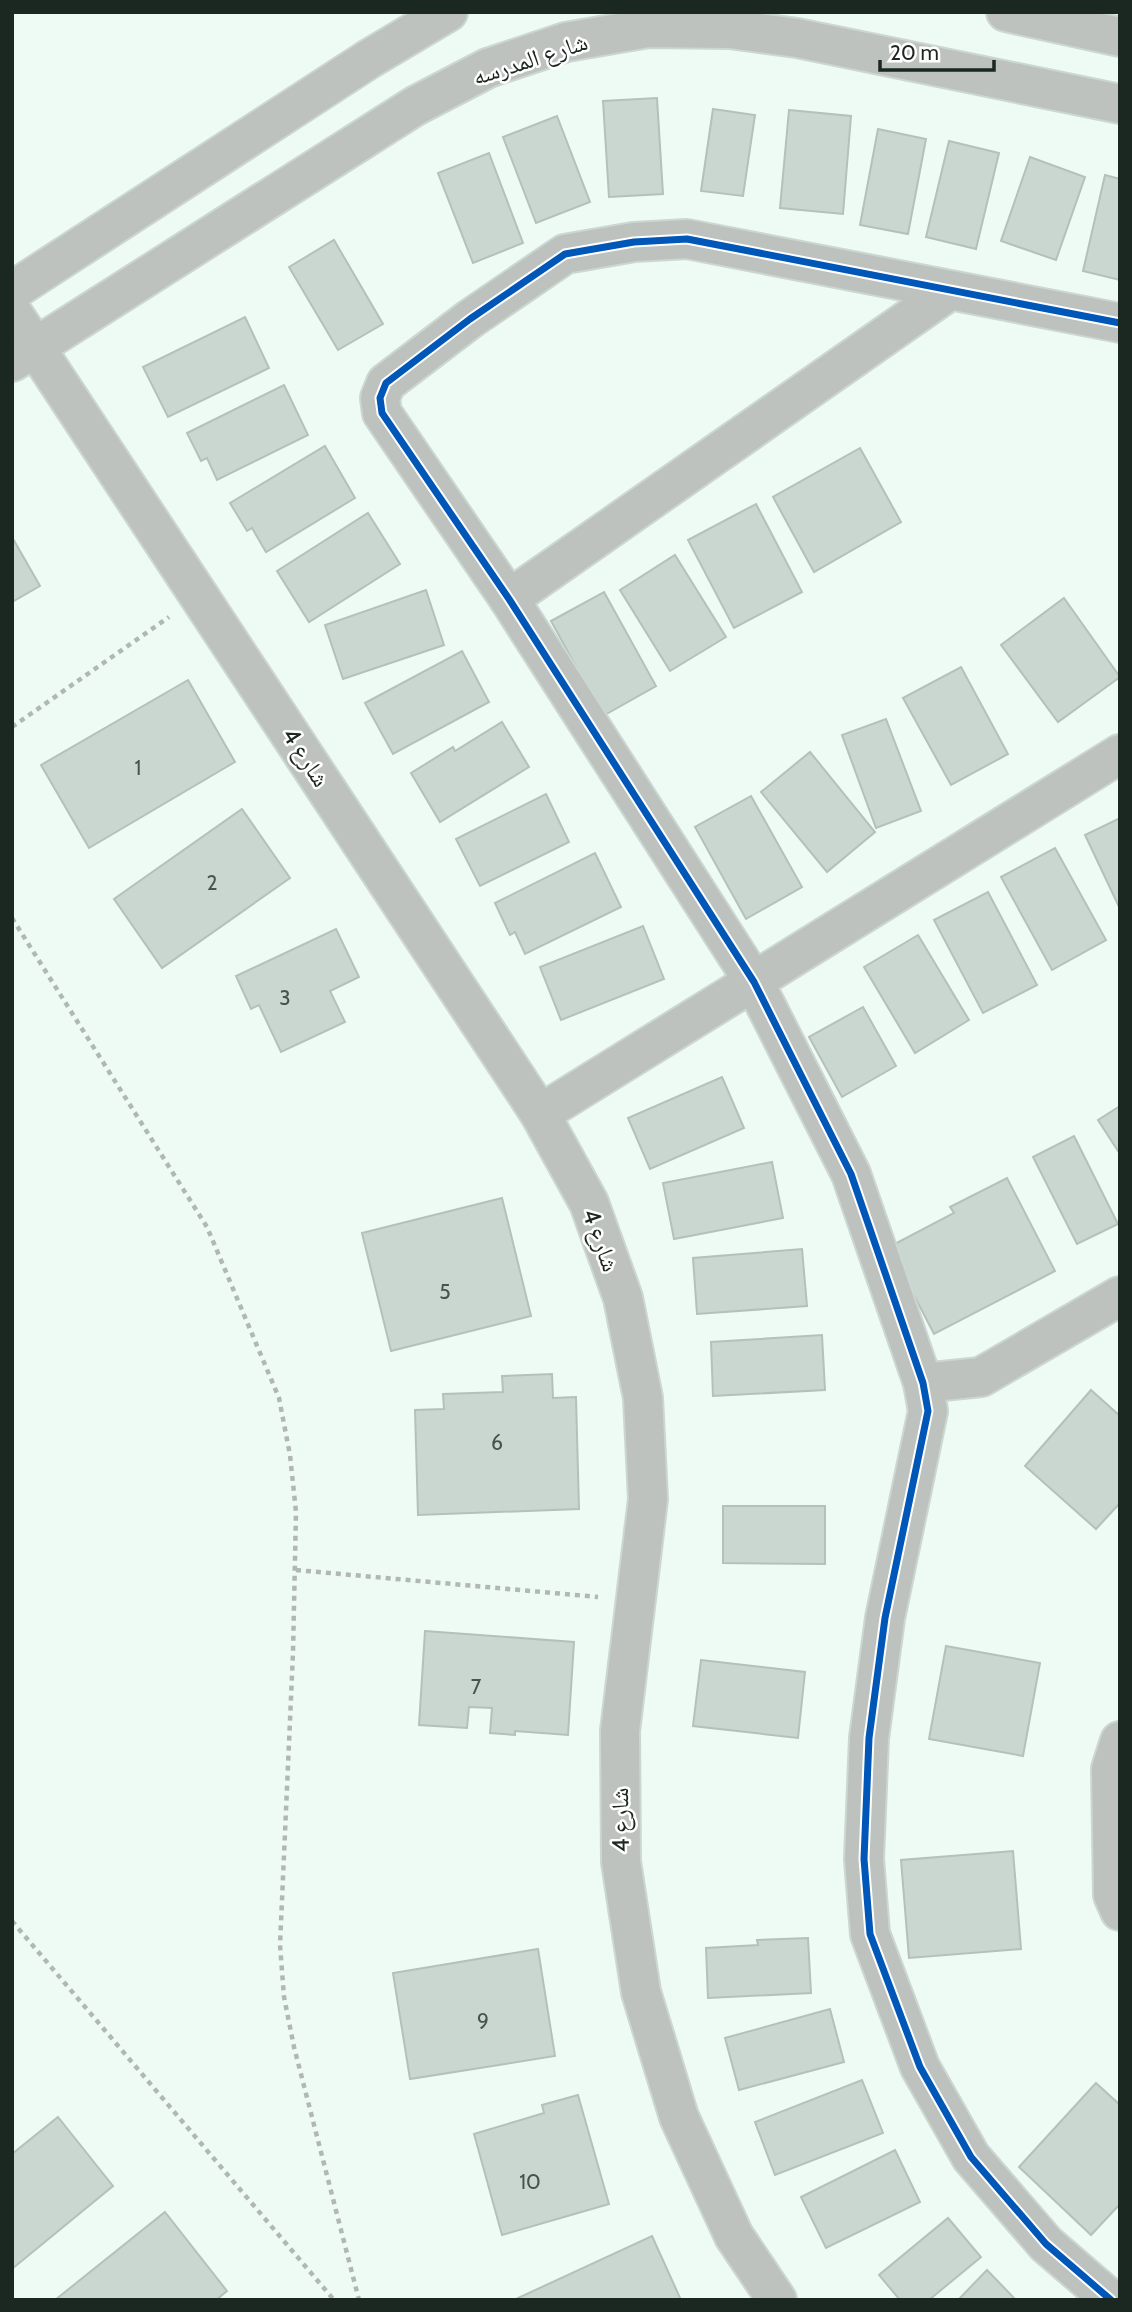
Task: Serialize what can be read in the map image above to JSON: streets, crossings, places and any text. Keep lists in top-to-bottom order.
{
  "streets": {
    "street": ["شارع المدرسه", "شارع 4"]
  },
  "crossings": [
    ["شارع المدرسه", "شارع 4"]
  ],
  "house_numbers": [
    "1",
    "2",
    "3",
    "5",
    "6",
    "7",
    "9",
    "10"
  ],
  "scale_bar": "20 m"
}
